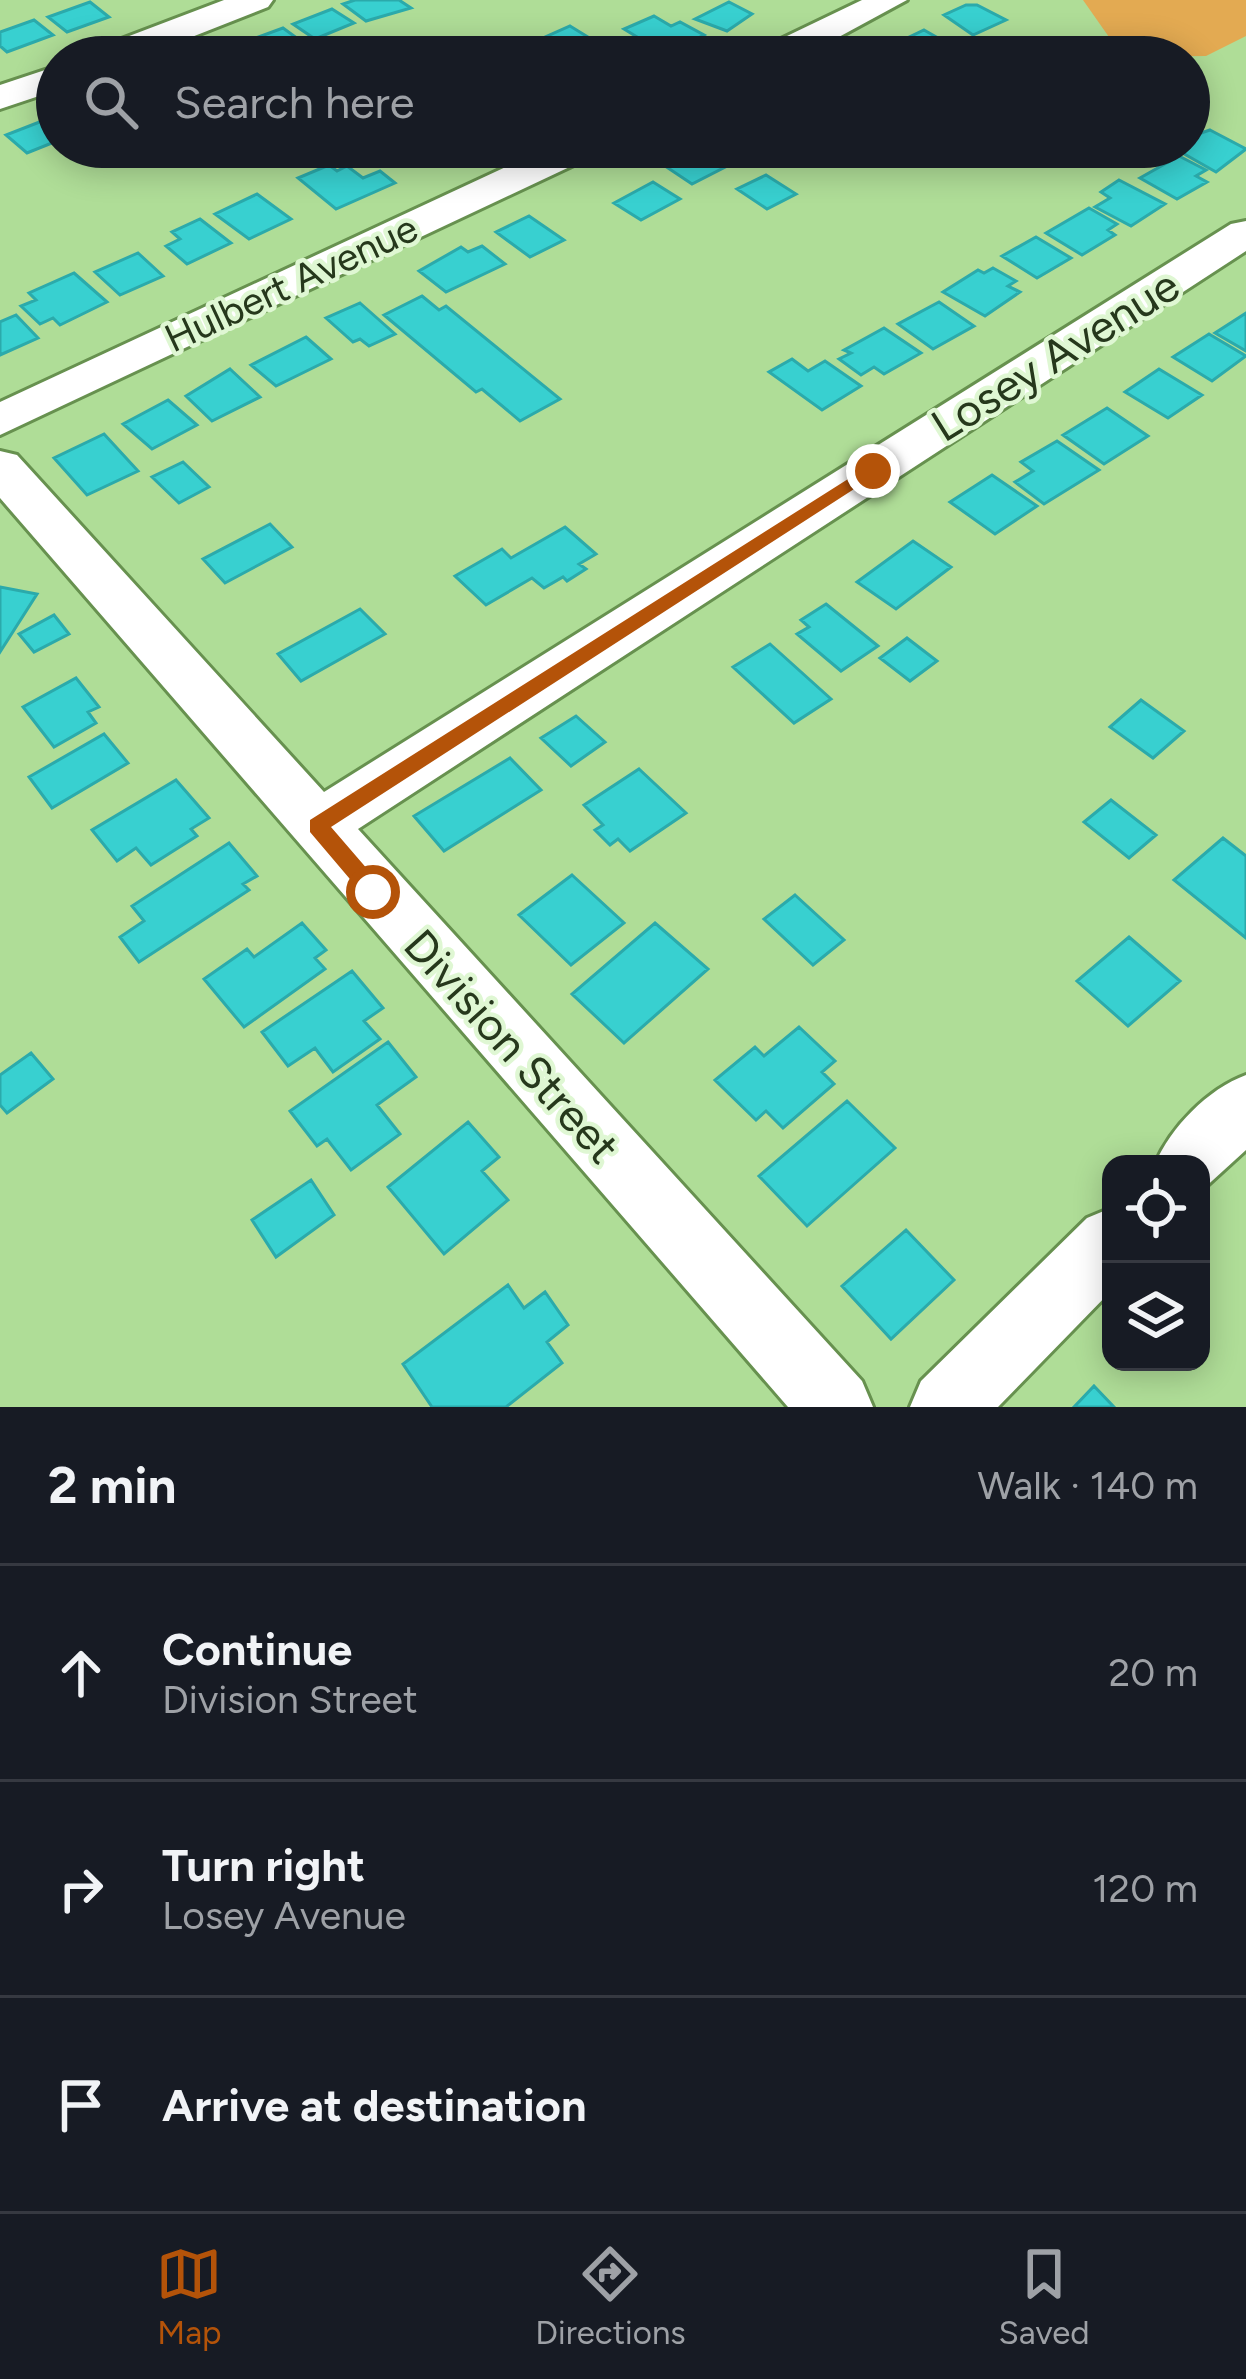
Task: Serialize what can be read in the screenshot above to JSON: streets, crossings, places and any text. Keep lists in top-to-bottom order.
{
  "streets": {
    "street": ["Hulbert Avenue", "Losey Avenue", "Division Street"]
  },
  "crossings": [
    ["Losey Avenue", "Division Street"]
  ],
  "page": {
    "search": "Search here",
    "heading": ["2 min", "Walk · 140 m"],
    "list": [
      ["Continue", "Division Street", "20 m"],
      ["Turn right", "Losey Avenue", "120 m"],
      "Arrive at destination"
    ],
    "nav": ["Map", "Directions", "Saved"]
  }
}
